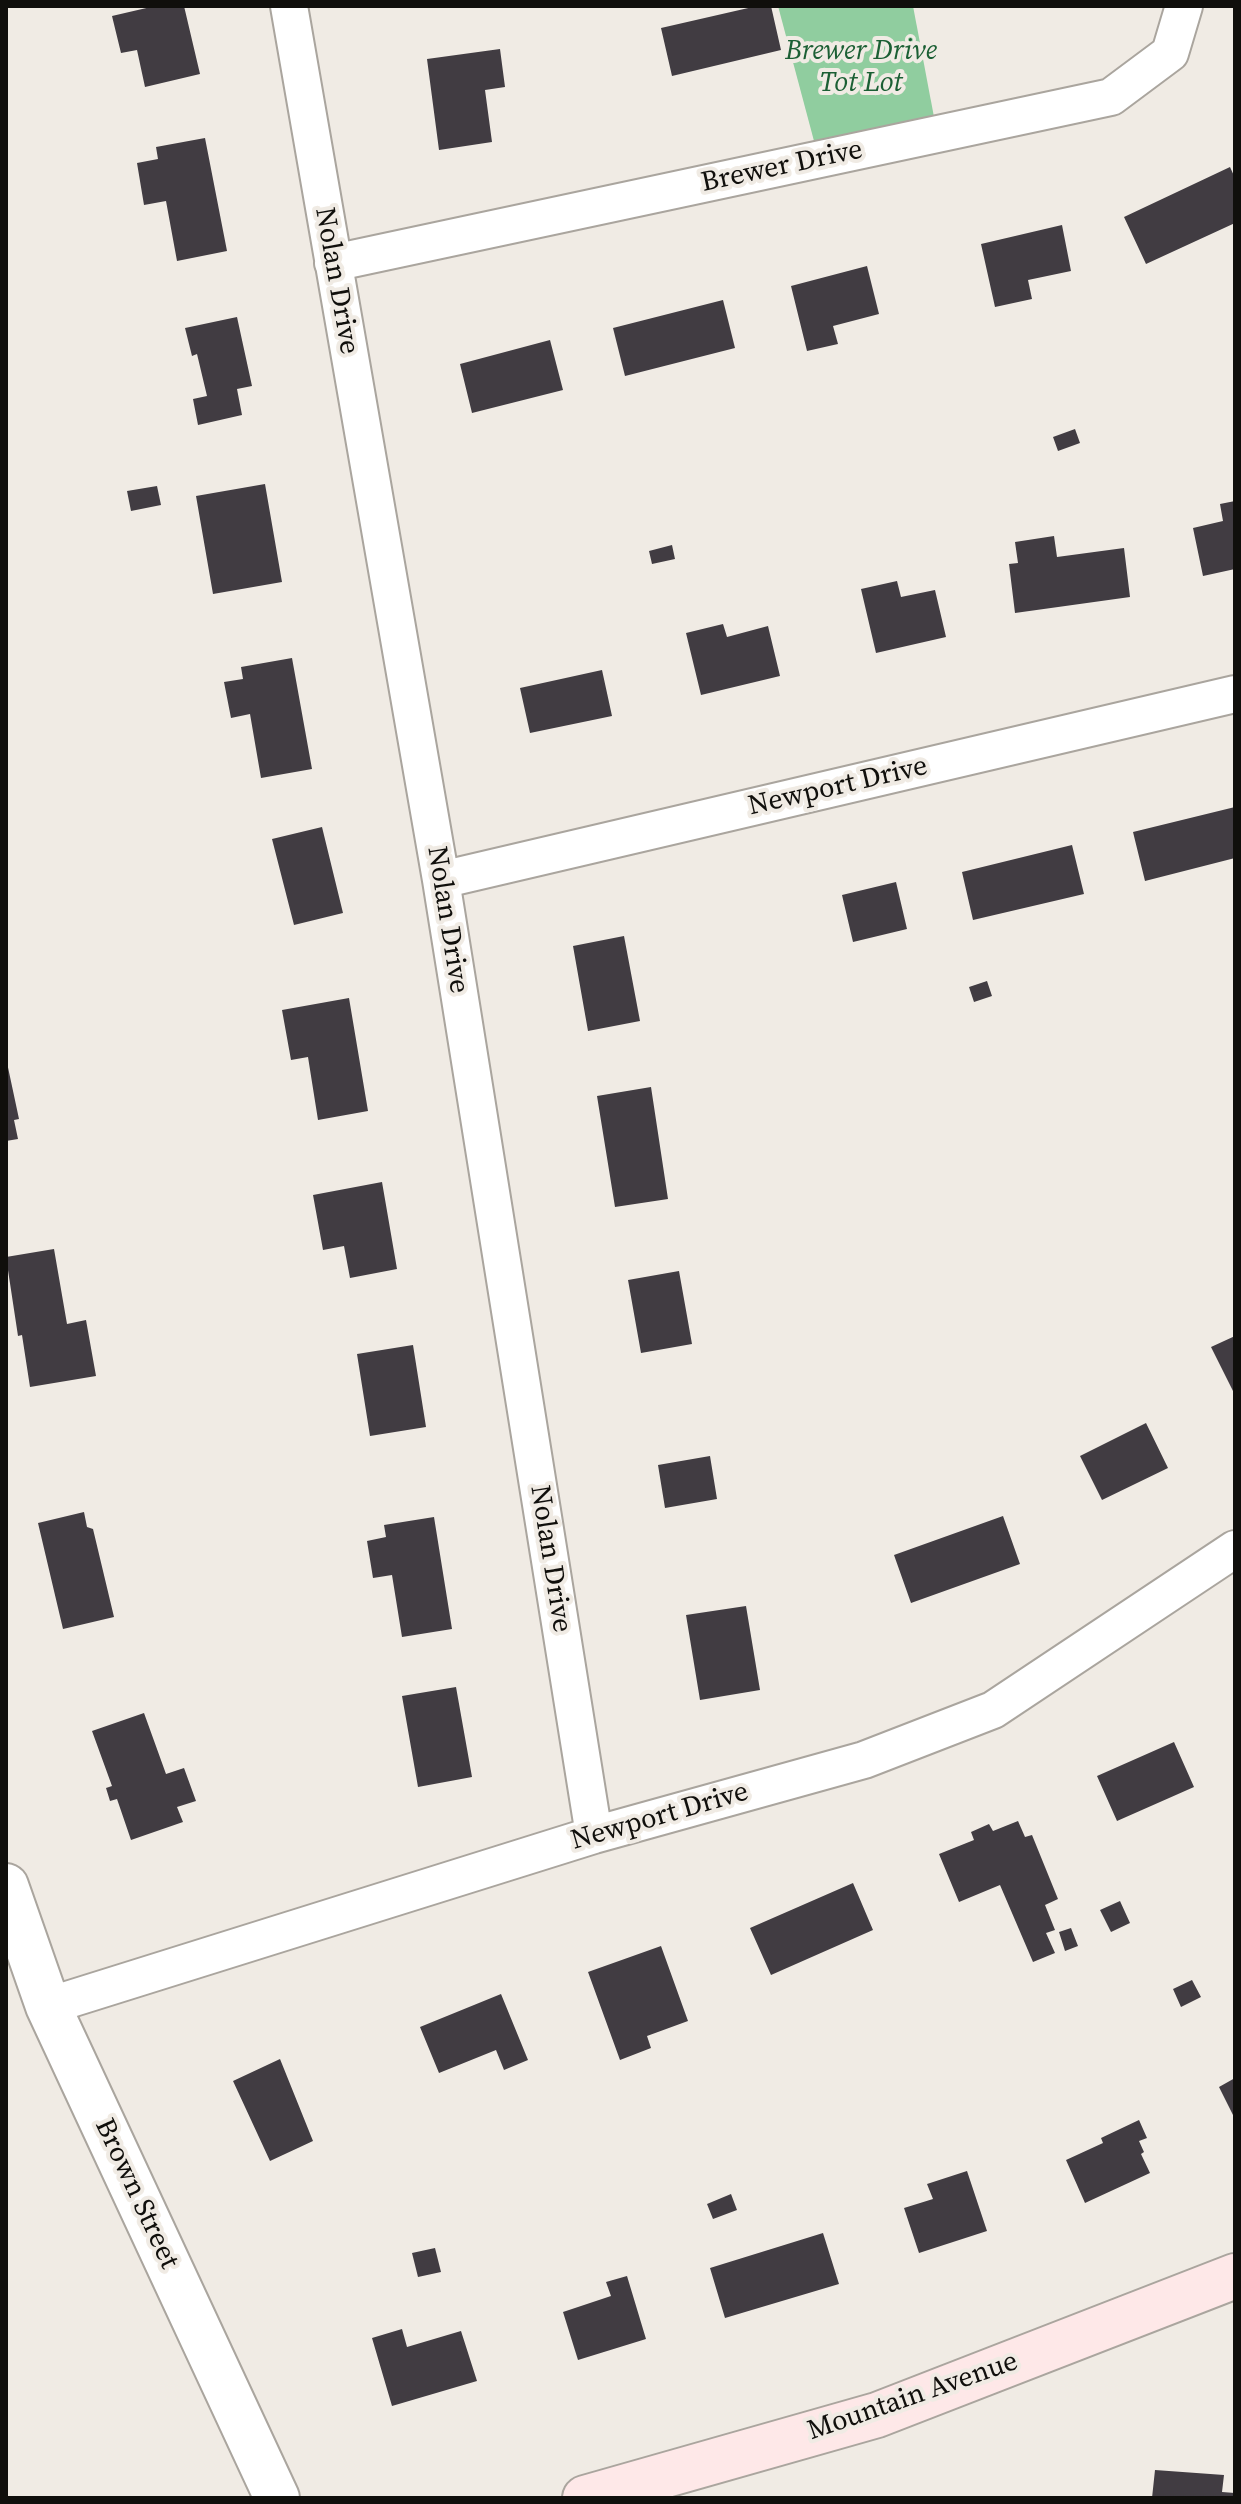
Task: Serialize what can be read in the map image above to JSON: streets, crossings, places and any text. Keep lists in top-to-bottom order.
{
  "streets": {
    "main road": ["Mountain Avenue"],
    "street": [
      "Brewer Drive",
      "Nolan Drive",
      "Newport Drive",
      "Brown Street"
    ]
  },
  "crossings": [
    ["Brewer Drive", "Nolan Drive"],
    ["Nolan Drive", "Newport Drive"],
    ["Newport Drive", "Brown Street"]
  ],
  "parks": ["Brewer Drive Tot Lot"]
}
